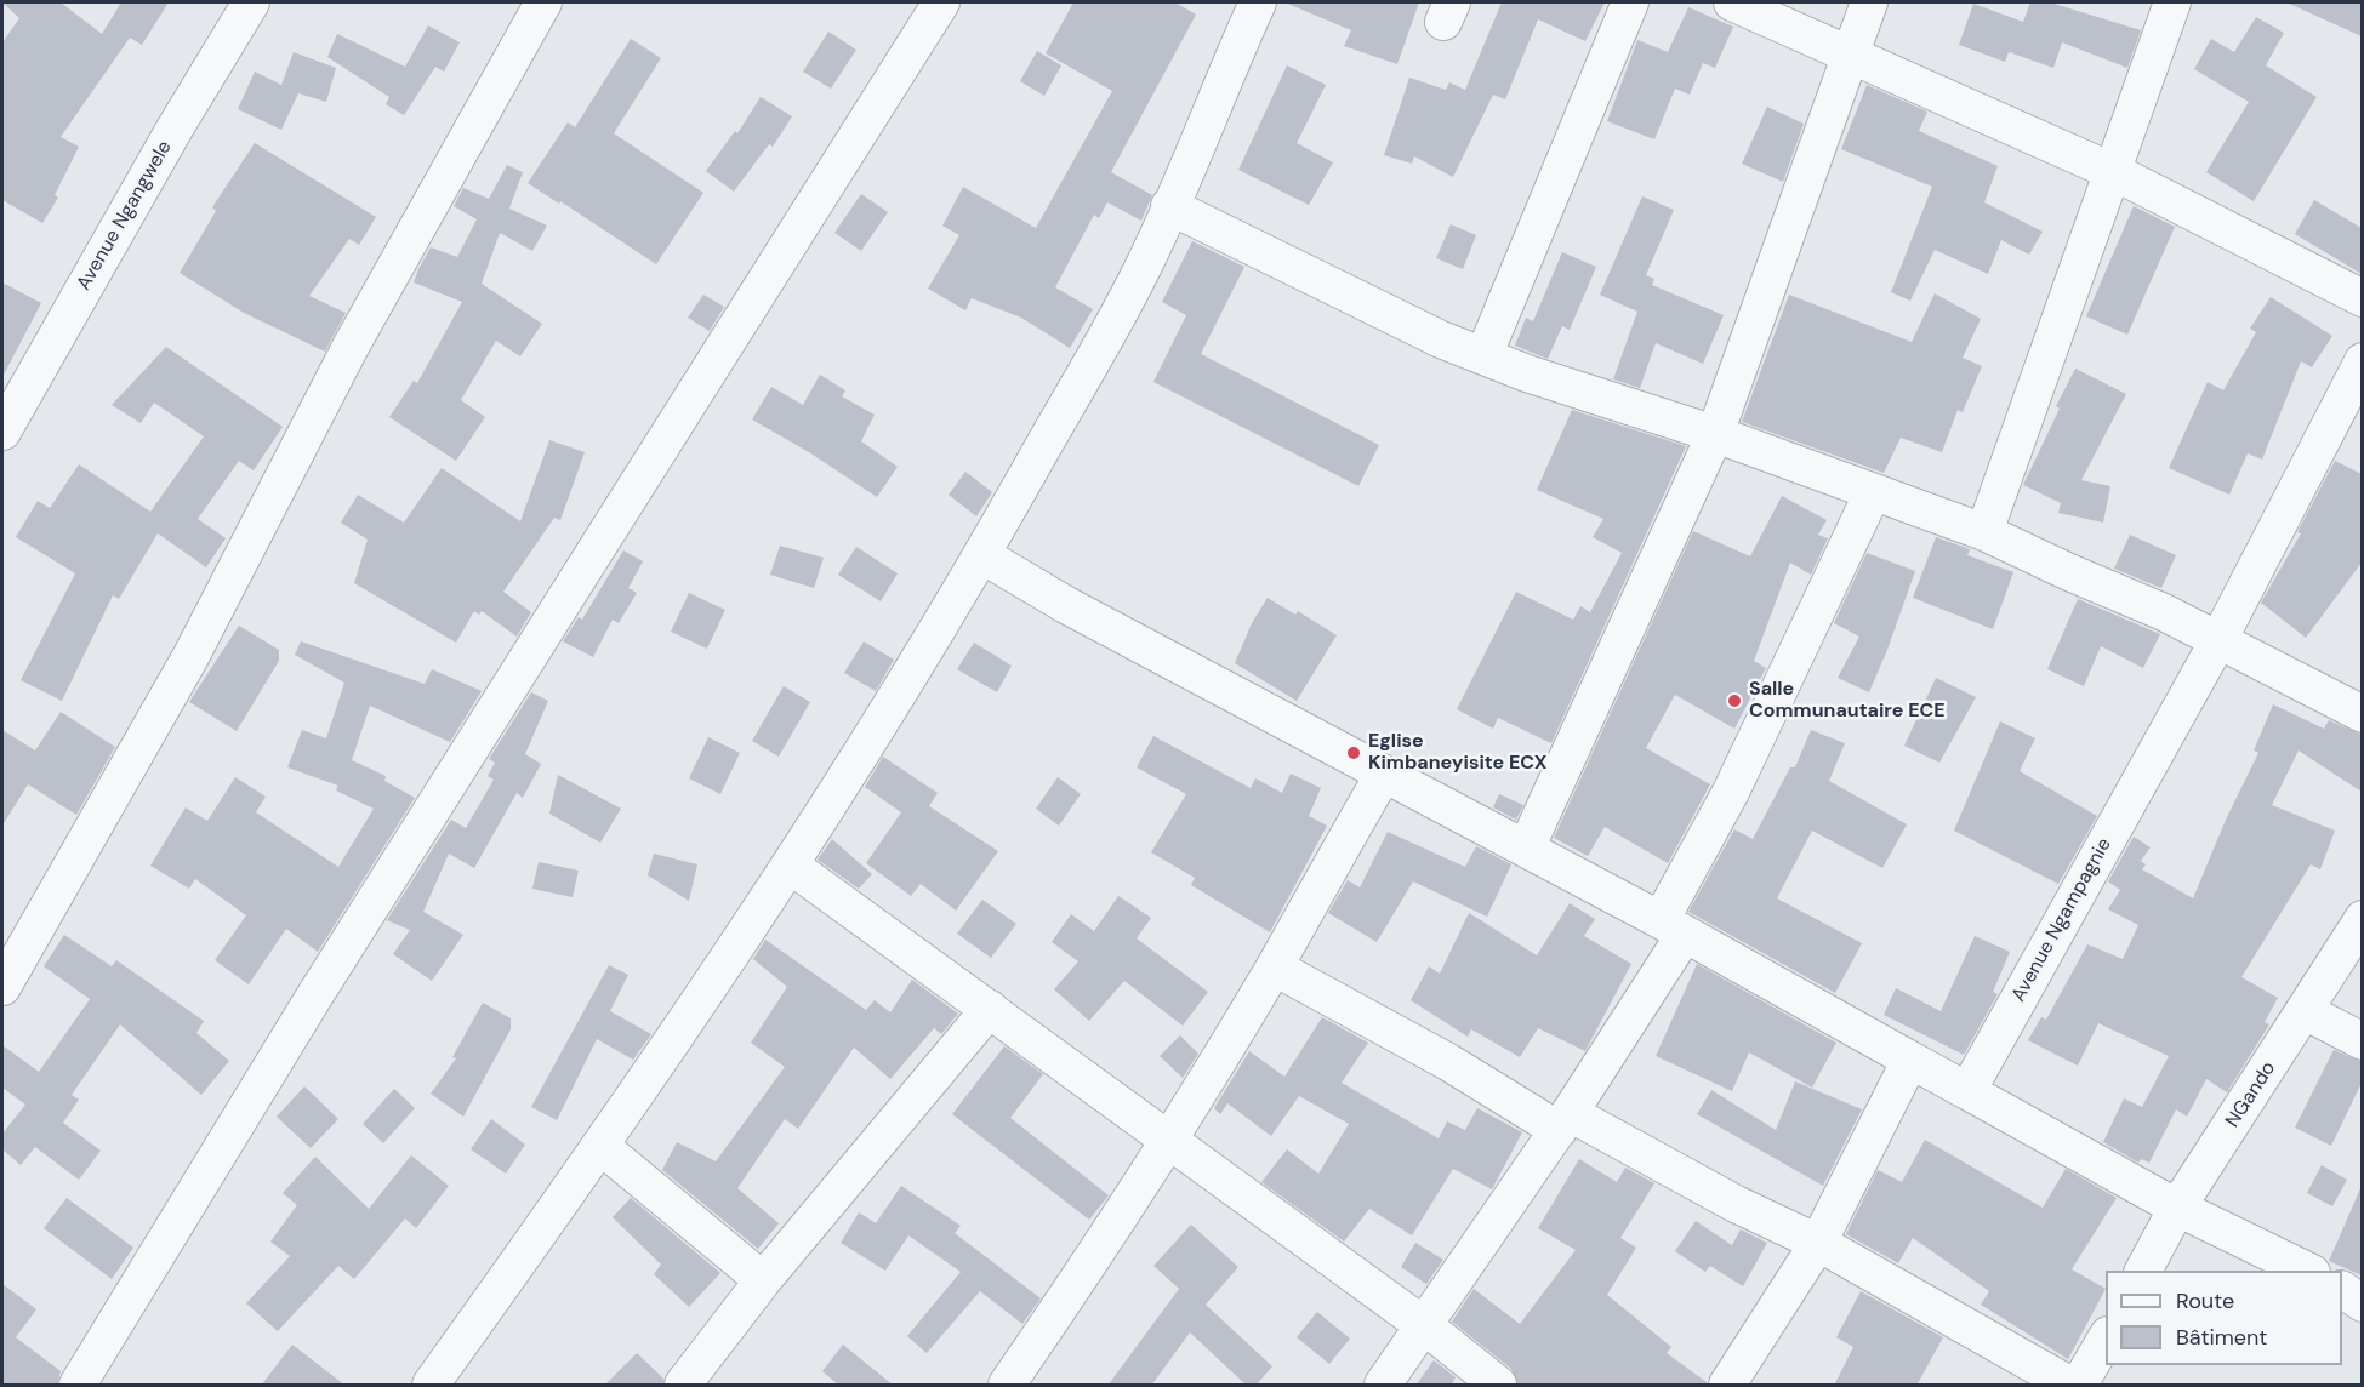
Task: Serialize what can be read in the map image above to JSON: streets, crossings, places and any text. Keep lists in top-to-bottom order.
{
  "streets": {
    "street": ["Avenue Ngangwele", "Avenue Ngampagnie", "NGando"]
  },
  "places": ["Salle Communautaire ECE", "Eglise Kimbaneyisite ECX"],
  "legend": ["Route", "Bâtiment"]
}
